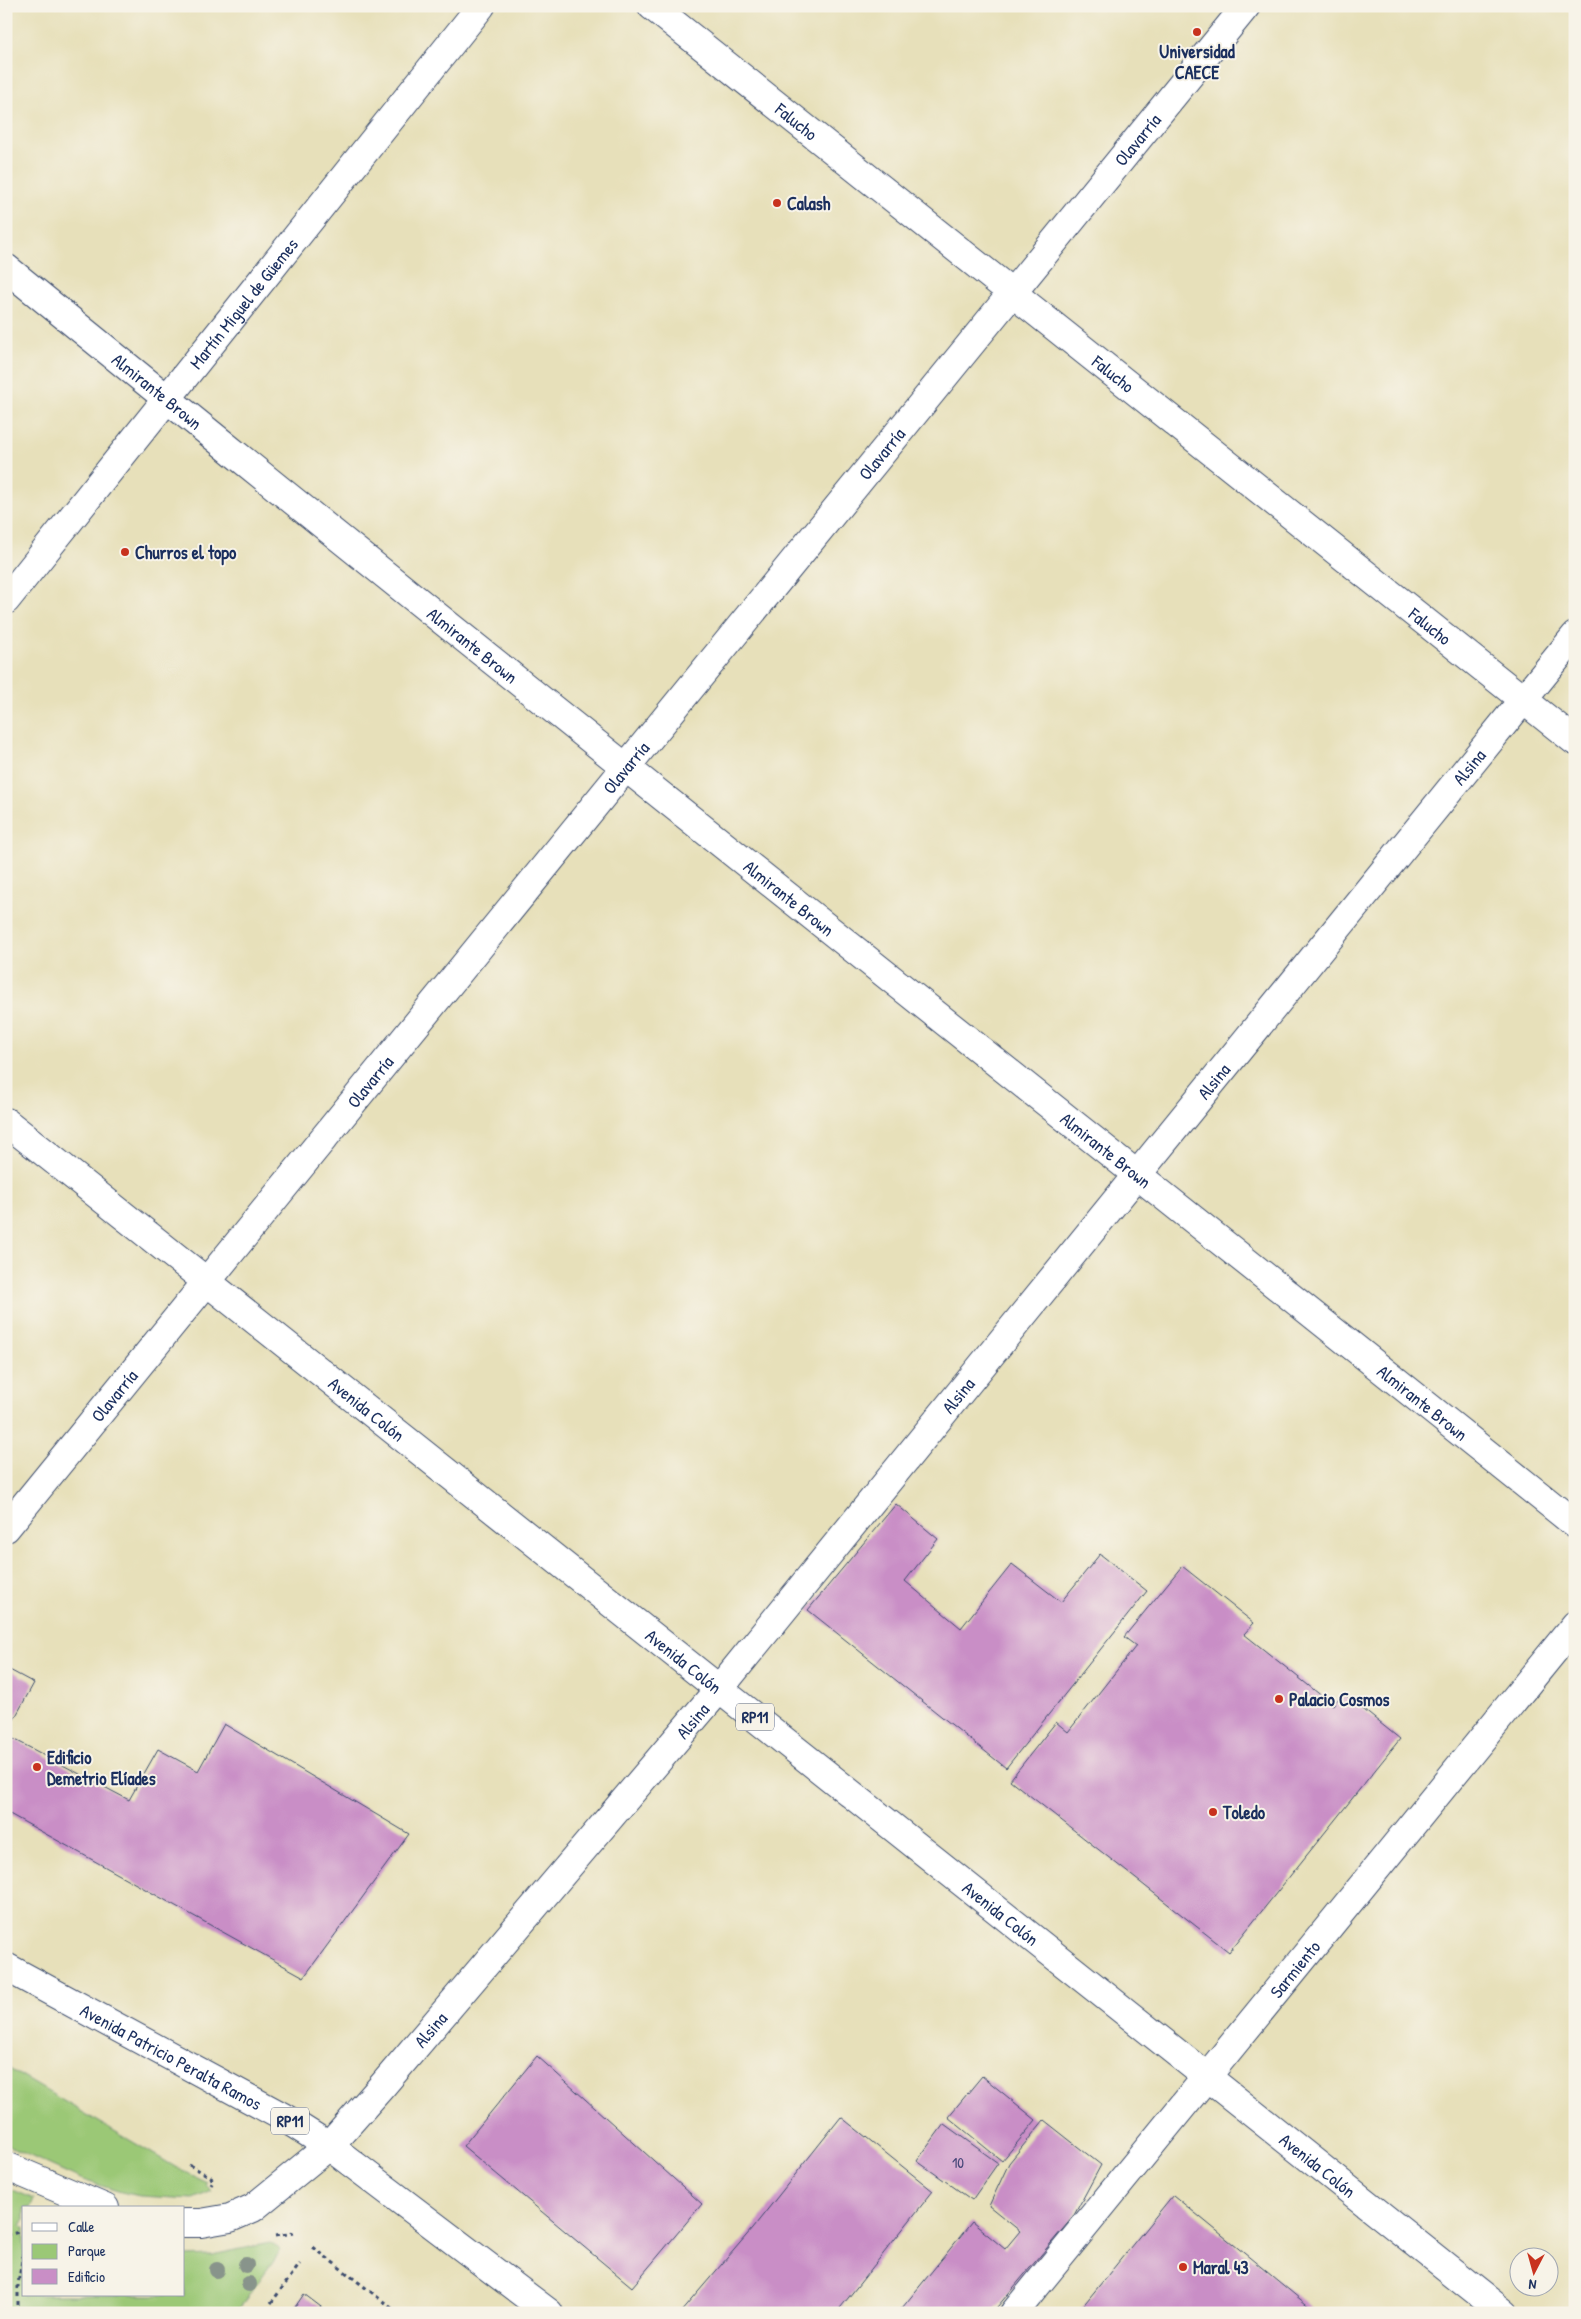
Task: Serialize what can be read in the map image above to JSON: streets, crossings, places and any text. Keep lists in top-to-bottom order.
{
  "streets": {
    "street": [
      "Falucho",
      "Olavarría",
      "Martín Miguel de Güemes",
      "Almirante Brown",
      "Alsina",
      "Avenida Colón",
      "RP11",
      "Sarmiento",
      "Avenida Patricio Peralta Ramos"
    ]
  },
  "crossings": [
    ["Falucho", "Olavarría"],
    ["Falucho", "Alsina"],
    ["Olavarría", "Almirante Brown"],
    ["Olavarría", "Avenida Colón"],
    ["Martín Miguel de Güemes", "Almirante Brown"],
    ["Almirante Brown", "Alsina"],
    ["Alsina", "Avenida Colón"],
    ["Alsina", "Avenida Patricio Peralta Ramos"],
    ["Avenida Colón", "Sarmiento"]
  ],
  "places": [
    "Universidad CAECE",
    "Calash",
    "Churros el topo",
    "Palacio Cosmos",
    "Edificio Demetrio Elíades",
    "Toledo",
    "Maral 43"
  ],
  "house_numbers": ["10"],
  "legend": ["Calle", "Parque", "Edificio"],
  "north": "bottom"
}
